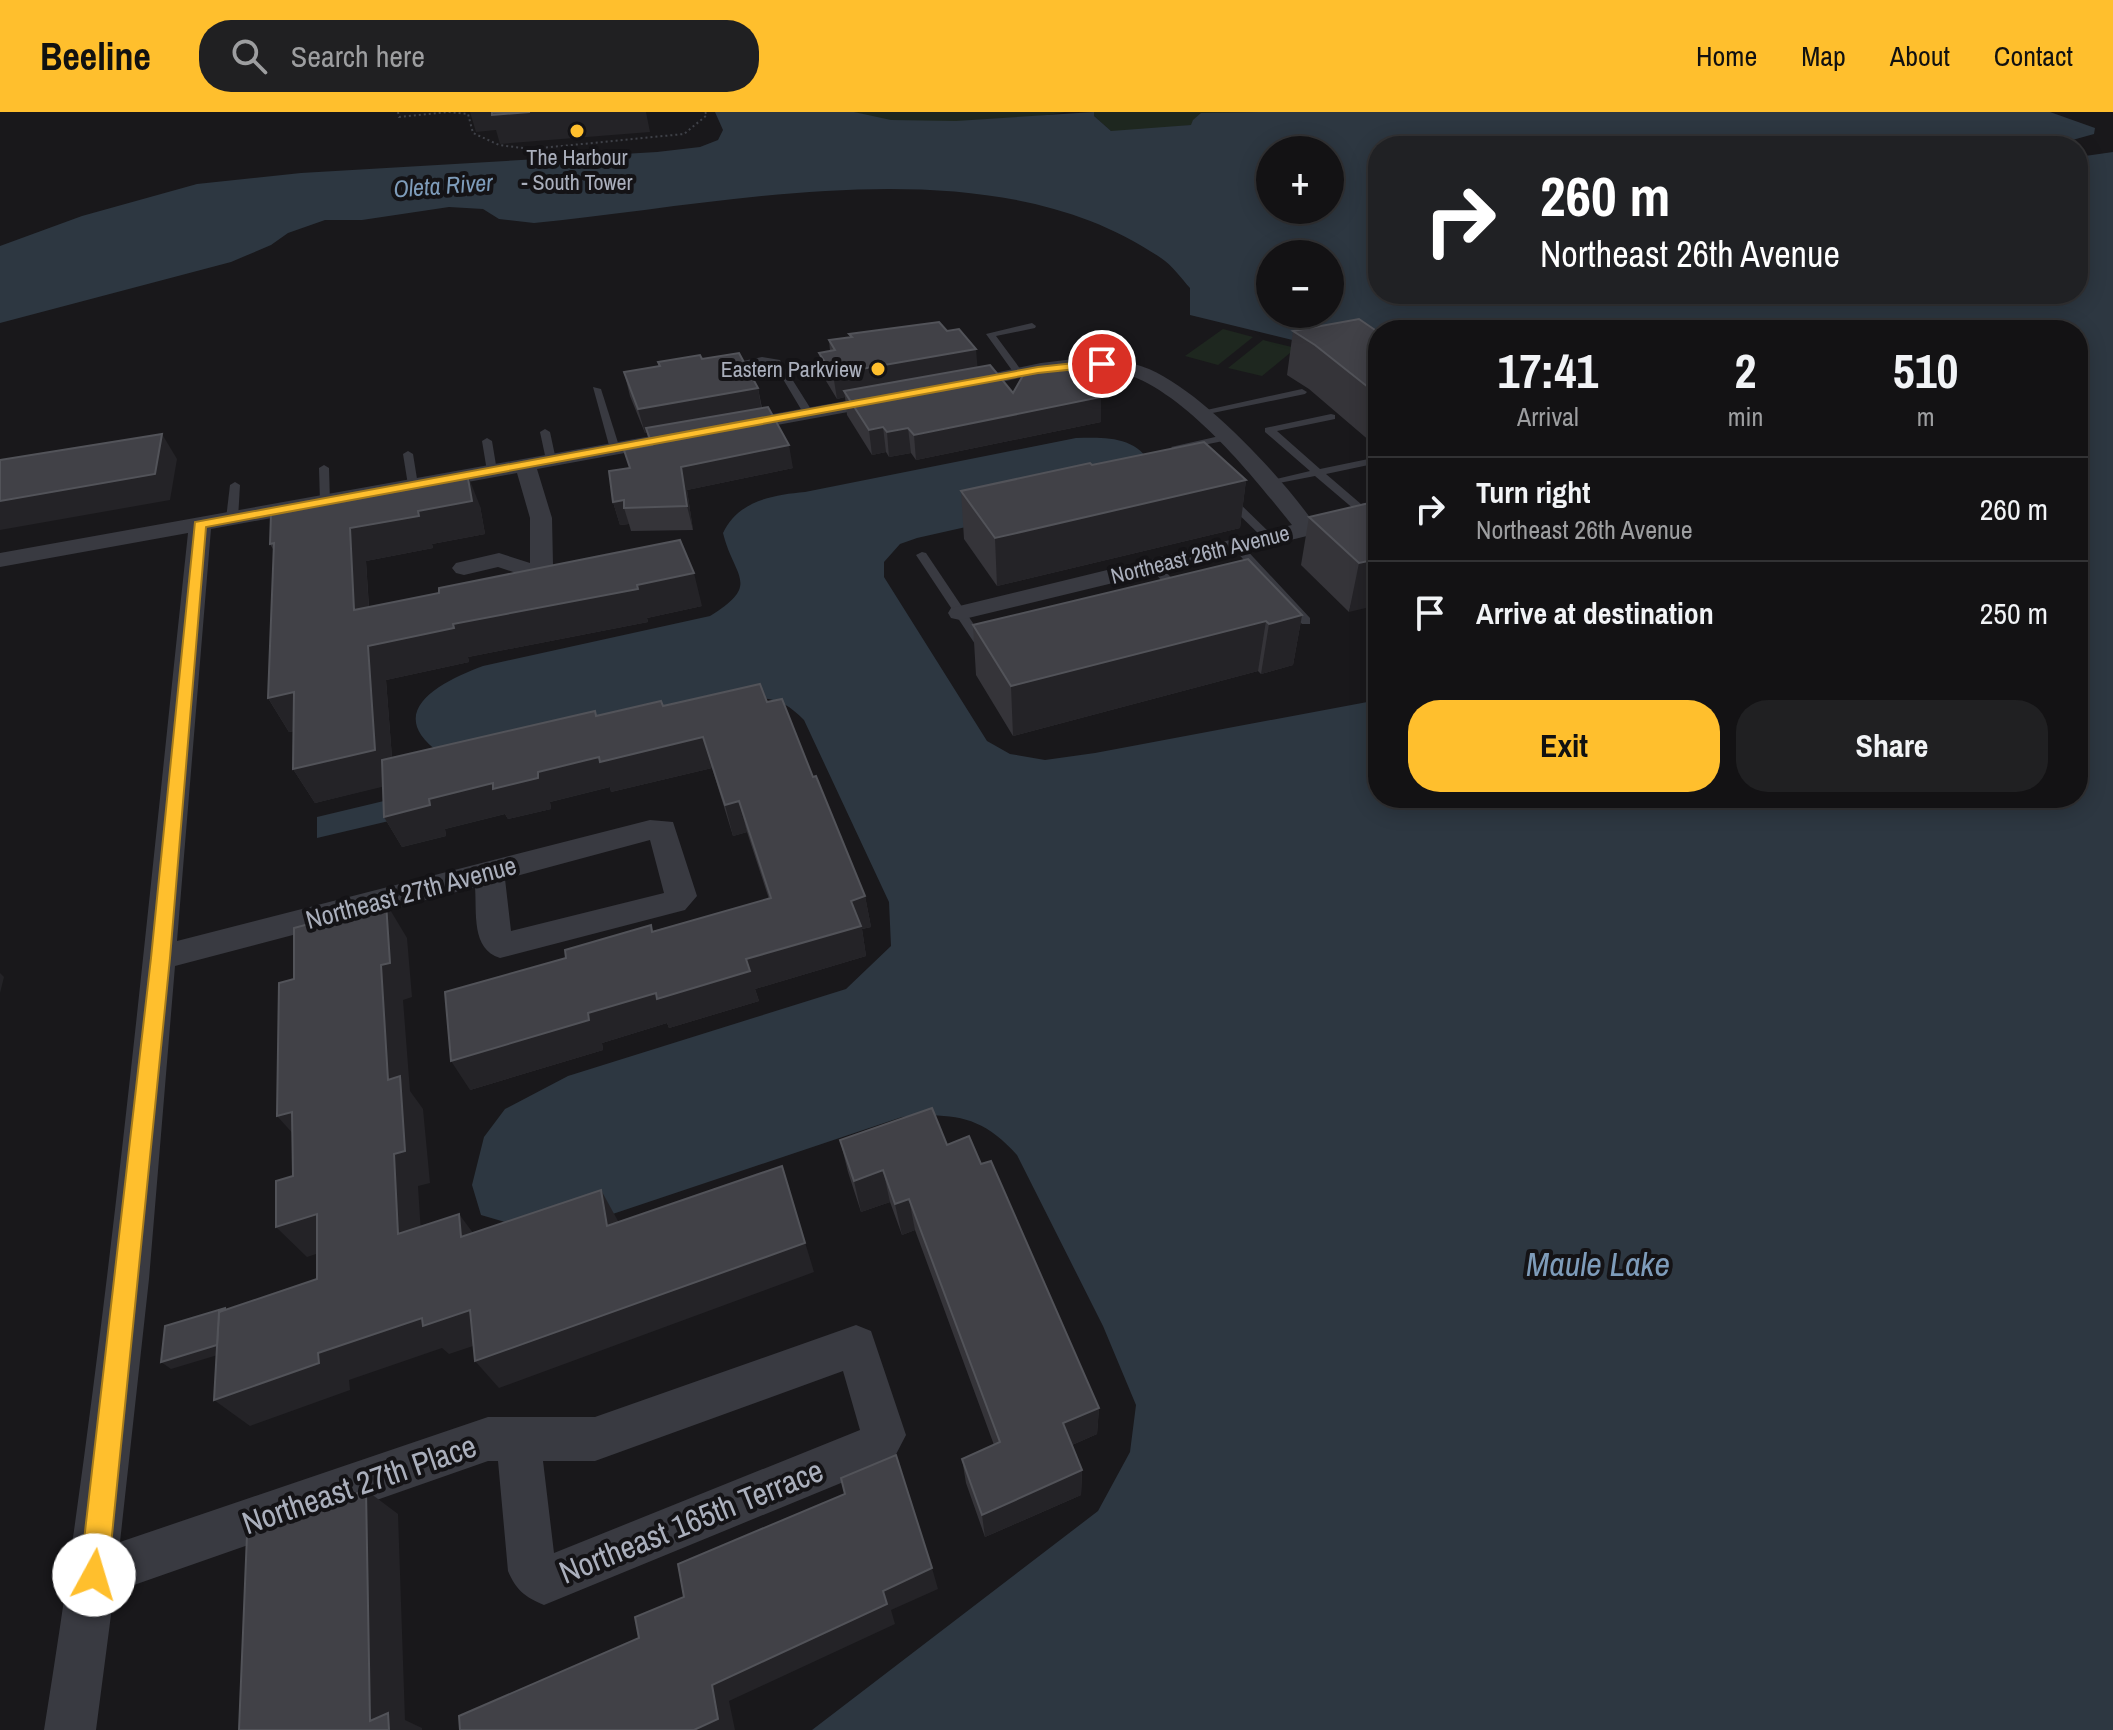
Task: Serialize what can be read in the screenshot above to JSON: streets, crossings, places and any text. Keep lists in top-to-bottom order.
{
  "streets": {
    "street": [
      "Northeast 26th Avenue",
      "Northeast 27th Avenue",
      "Northeast 27th Place",
      "Northeast 165th Terrace"
    ]
  },
  "crossings": [
    ["Northeast 27th Place", "Northeast 165th Terrace"]
  ],
  "water": ["Oleta River", "Maule Lake"],
  "places": ["The Harbour - South Tower", "Eastern Parkview"],
  "page": {
    "header": "Beeline",
    "search": "Search here",
    "nav": [
      "Home",
      "Map",
      "About",
      "Contact"
    ],
    "map_buttons": ["+", "−"],
    "turn": ["260 m", "Northeast 26th Avenue"],
    "eta": [
      "17:41",
      "Arrival",
      "2",
      "min",
      "510",
      "m"
    ],
    "list": [
      {
        "name": "Turn right",
        "note": "Northeast 26th Avenue",
        "value": "260 m"
      },
      {
        "name": "Arrive at destination",
        "value": "250 m"
      }
    ],
    "buttons": ["Exit", "Share"]
  }
}
